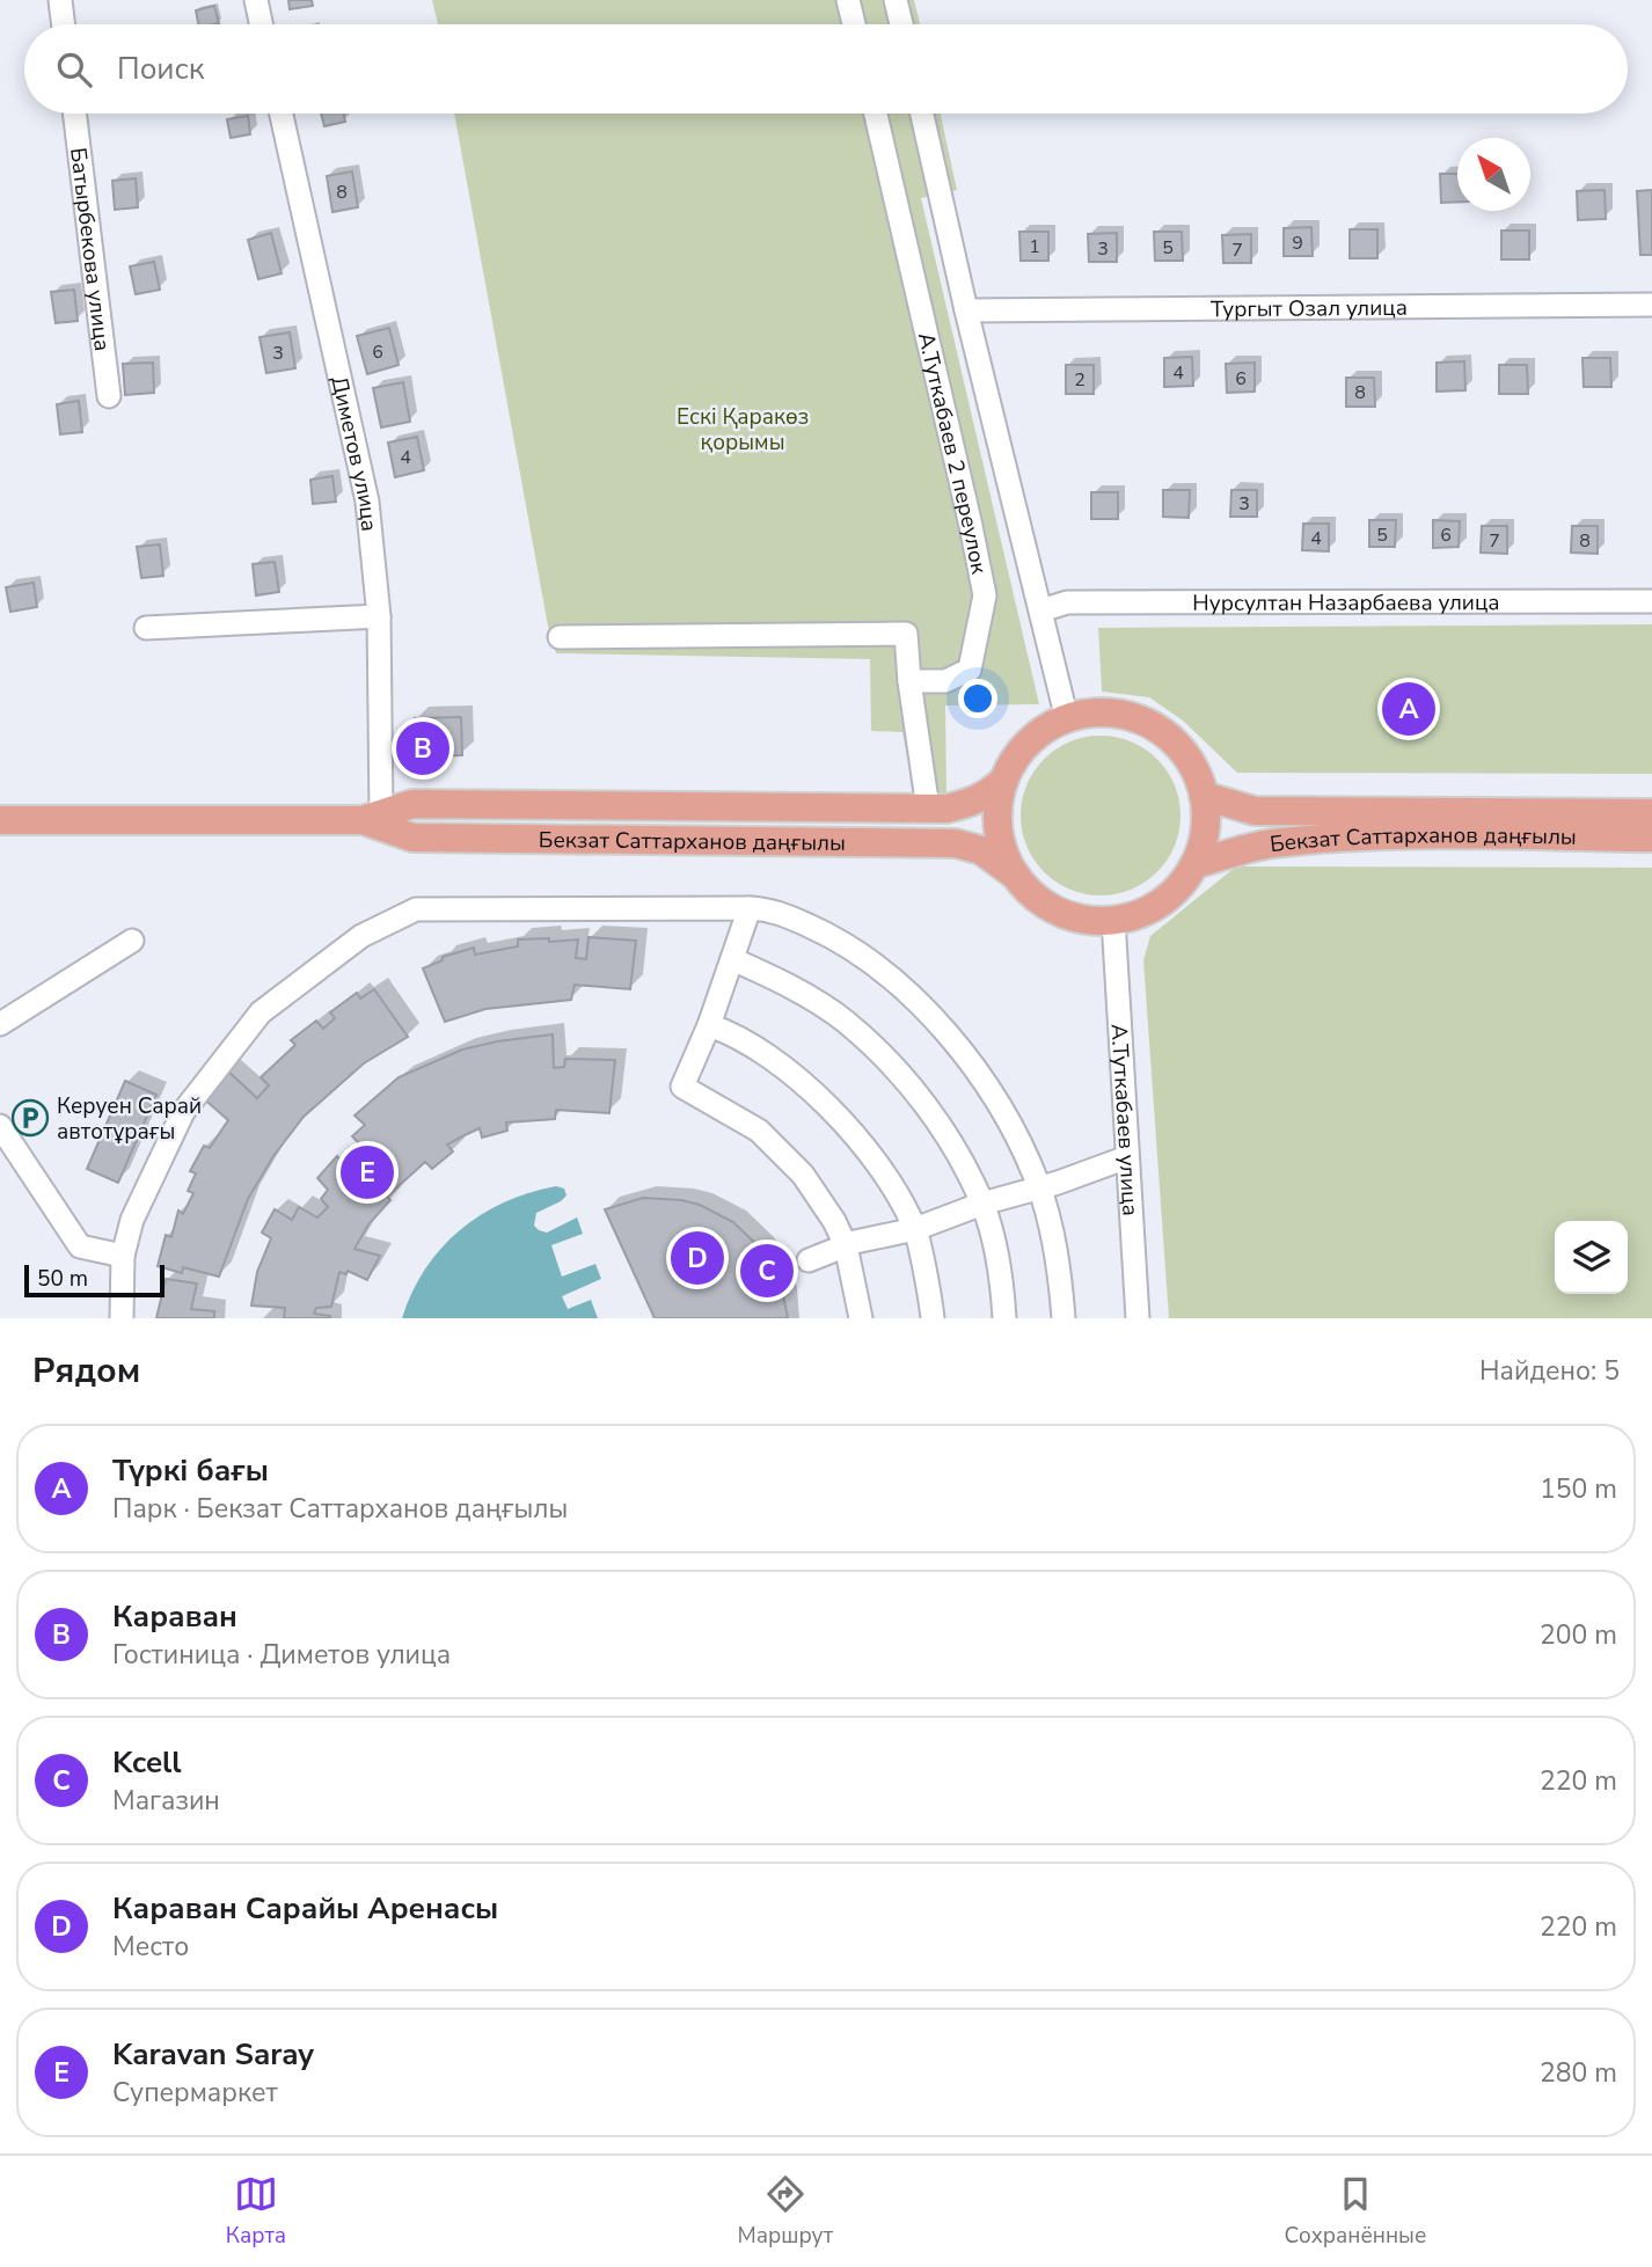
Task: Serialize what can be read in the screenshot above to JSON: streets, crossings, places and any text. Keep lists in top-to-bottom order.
{
  "streets": {
    "main road": ["Бекзат Саттарханов даңғылы"],
    "street": [
      "Батырбекова улица",
      "Тургыт Озал улица",
      "А.Туткабаев 2 переулок",
      "Диметов улица",
      "Нурсултан Назарбаева улица",
      "А.Туткабаев улица"
    ]
  },
  "crossings": [
    ["Диметов улица", "Бекзат Саттарханов даңғылы"],
    ["Бекзат Саттарханов даңғылы", "А.Туткабаев улица"]
  ],
  "parks": ["Ескі Қаракөз қорымы"],
  "places": {
    "parking": ["Керуен Сарай автотұрағы"]
  },
  "house_numbers": [
    "8",
    "9",
    "1",
    "5",
    "3",
    "7",
    "6",
    "3",
    "4",
    "6",
    "2",
    "8",
    "4",
    "3",
    "5",
    "6",
    "4",
    "7",
    "8"
  ],
  "scale_bar": "50 m",
  "north": "top left",
  "page": {
    "search": "Поиск",
    "pins": [
      "A",
      "B",
      "E",
      "D",
      "C"
    ],
    "scale": "50 m",
    "heading": ["Рядом", "Найдено: 5"],
    "list": [
      {
        "mark": "A",
        "name": "Түркі бағы",
        "note": "Парк · Бекзат Саттарханов даңғылы",
        "value": "150 m"
      },
      {
        "mark": "B",
        "name": "Караван",
        "note": "Гостиница · Диметов улица",
        "value": "200 m"
      },
      {
        "mark": "C",
        "name": "Kcell",
        "note": "Магазин",
        "value": "220 m"
      },
      {
        "mark": "D",
        "name": "Караван Сарайы Аренасы",
        "note": "Место",
        "value": "220 m"
      },
      {
        "mark": "E",
        "name": "Karavan Saray",
        "note": "Супермаркет",
        "value": "280 m"
      }
    ],
    "nav": ["Карта", "Маршрут", "Сохранённые"]
  }
}
